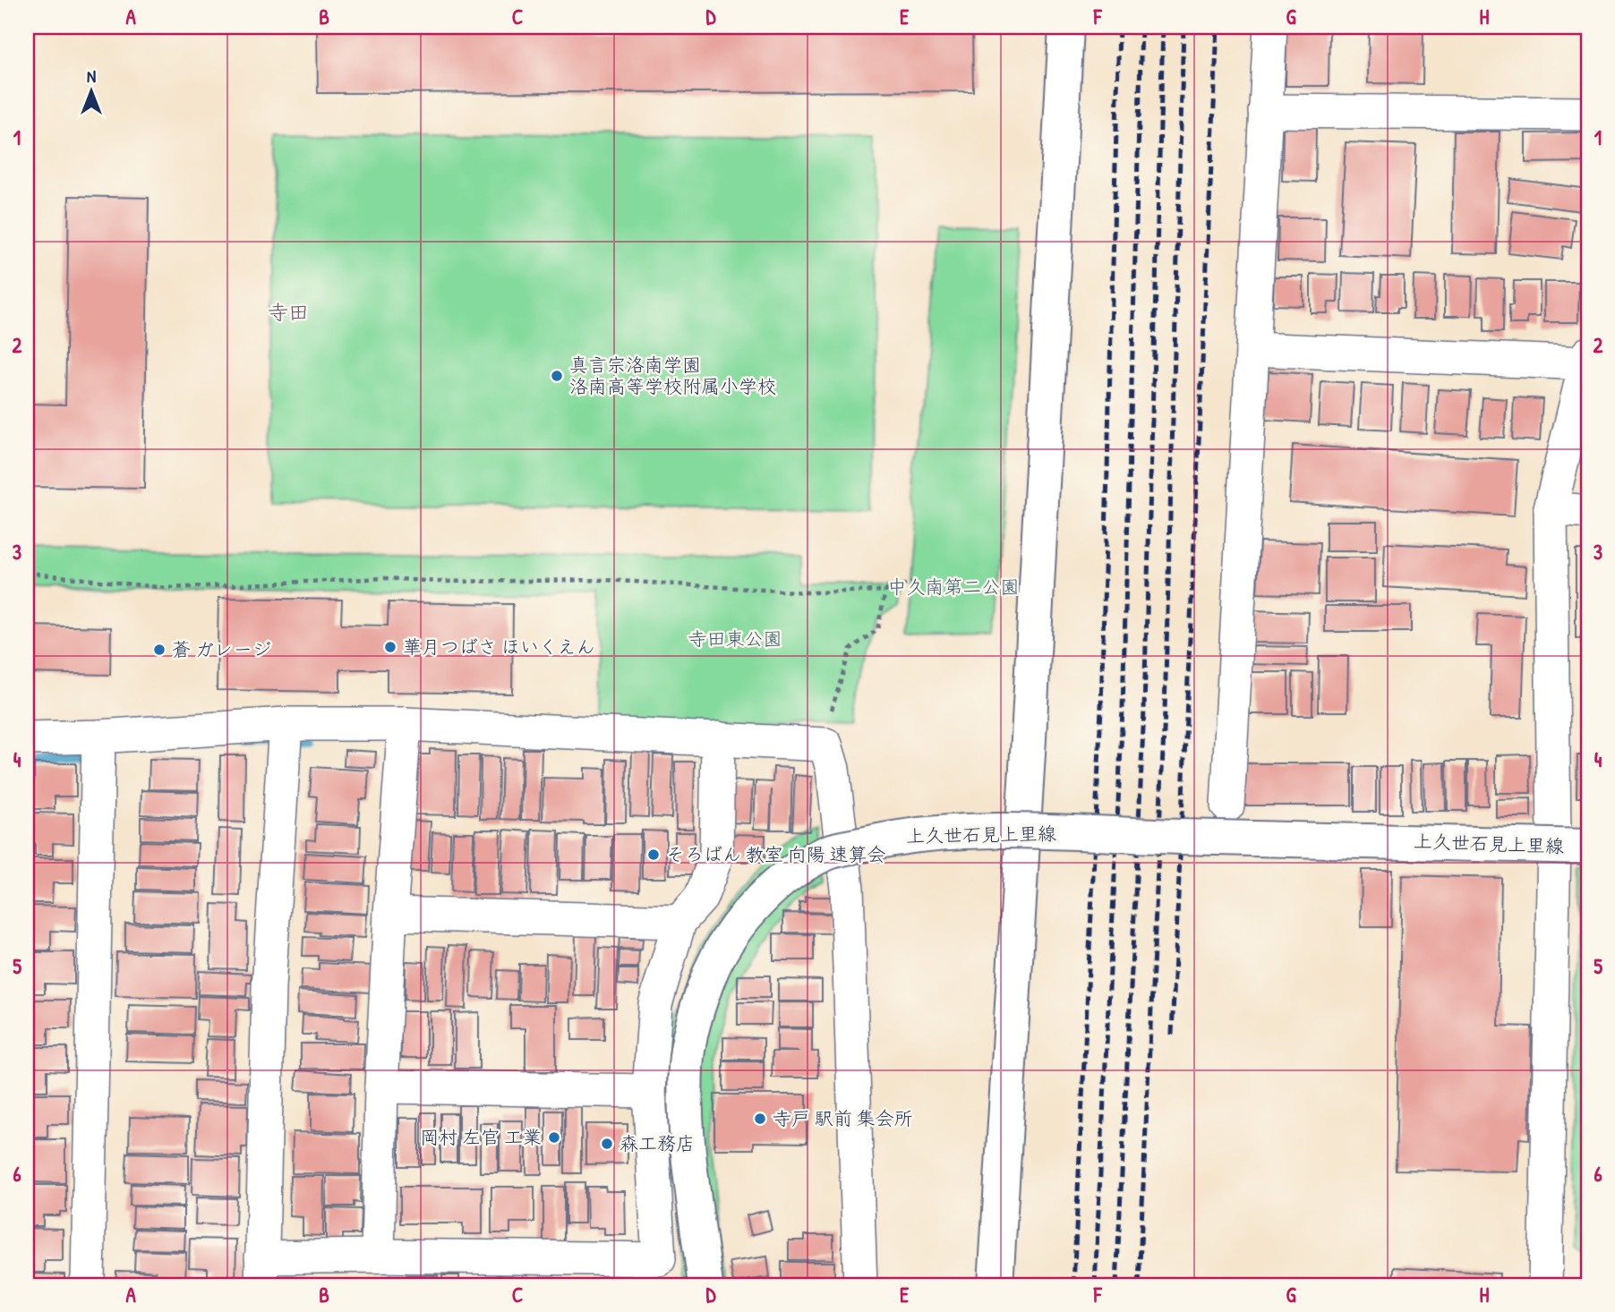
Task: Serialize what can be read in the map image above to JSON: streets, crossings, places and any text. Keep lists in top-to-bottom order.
{
  "streets": {
    "street": ["上久世石見上里線"]
  },
  "districts": ["寺田"],
  "parks": ["中久南第二公園", "寺田東公園"],
  "places": [
    "真言宗洛南学園 洛南高等学校附属小学校",
    "華月つばさ ほいくえん",
    "蒼 ガレージ",
    "そろばん 教室 向陽 速算会",
    "寺戸 駅前 集会所",
    "岡村 左官 工業",
    "森工務店"
  ],
  "north": "top",
  "grid": {
    "columns": [
      "A",
      "B",
      "C",
      "D",
      "E",
      "F",
      "G",
      "H"
    ],
    "rows": [
      "1",
      "2",
      "3",
      "4",
      "5",
      "6"
    ]
  }
}
